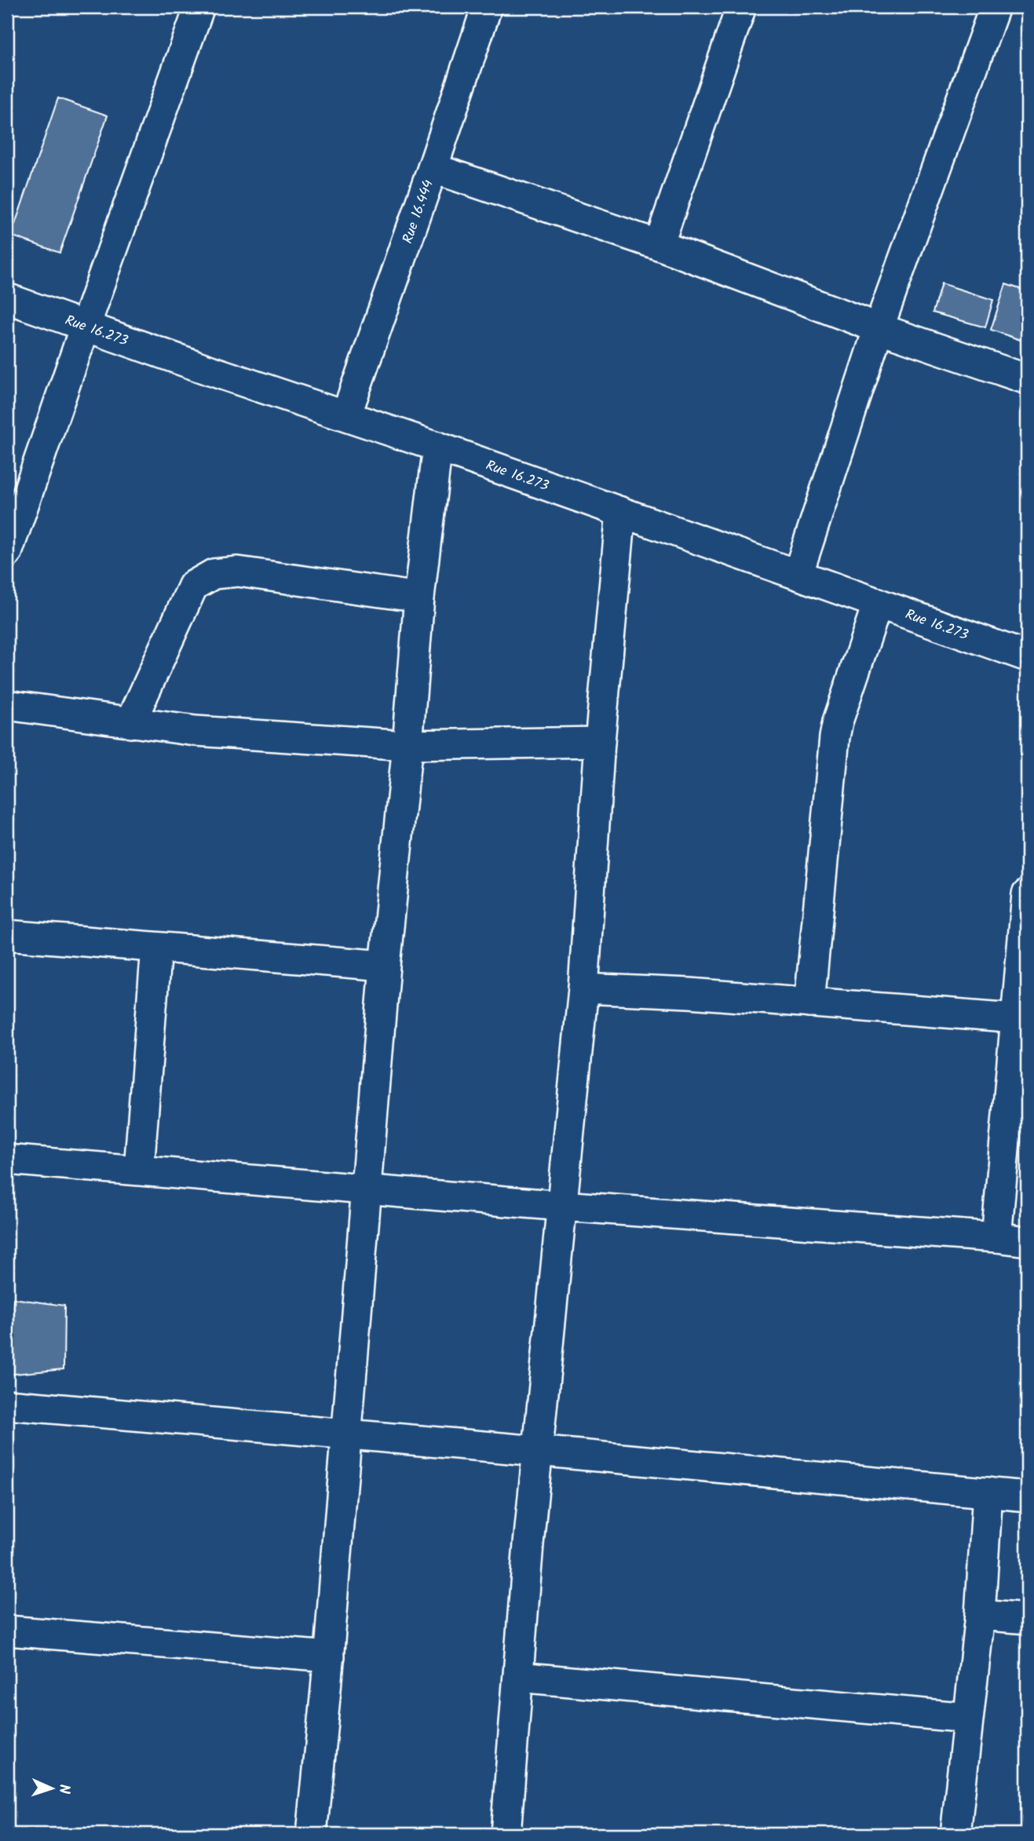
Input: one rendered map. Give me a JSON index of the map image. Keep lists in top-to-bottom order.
{
  "streets": {
    "street": ["Rue 16.444", "Rue 16.273"]
  },
  "crossings": [
    ["Rue 16.444", "Rue 16.273"]
  ],
  "north": "right"
}
